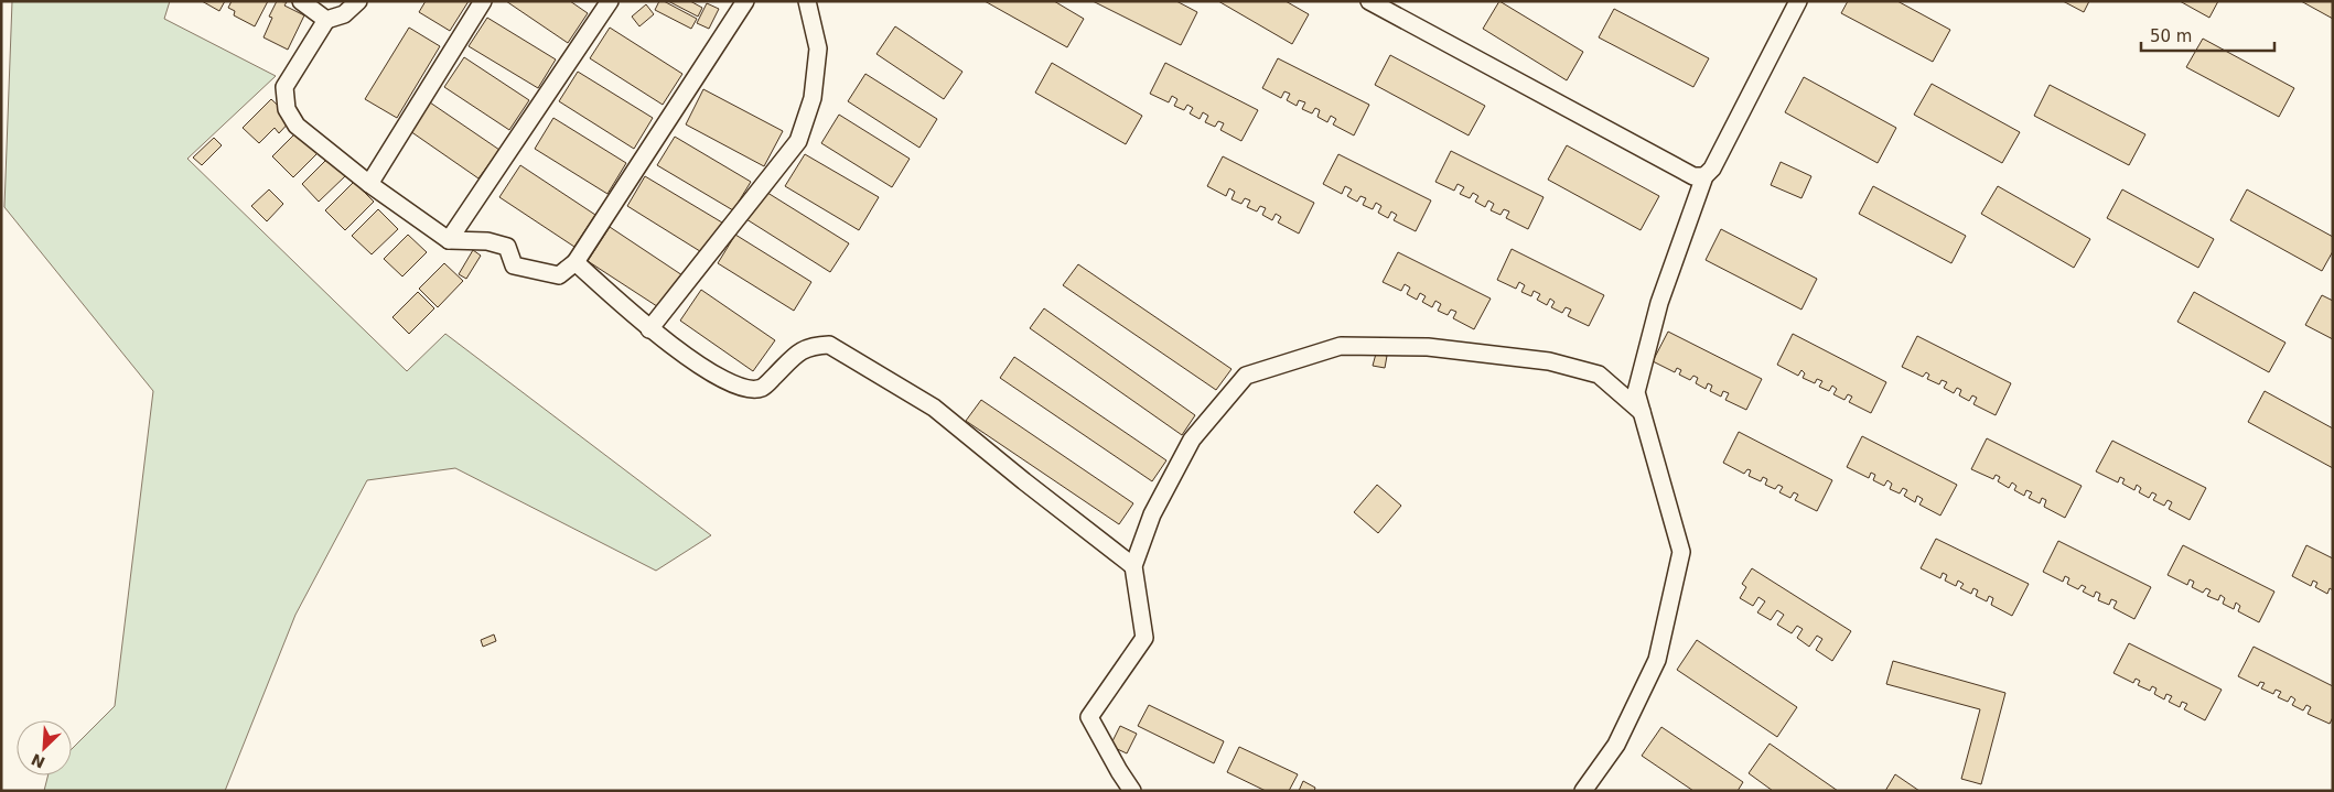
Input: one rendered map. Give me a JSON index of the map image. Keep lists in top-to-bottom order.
{
  "scale_bar": "50 m",
  "north": "bottom left"
}
